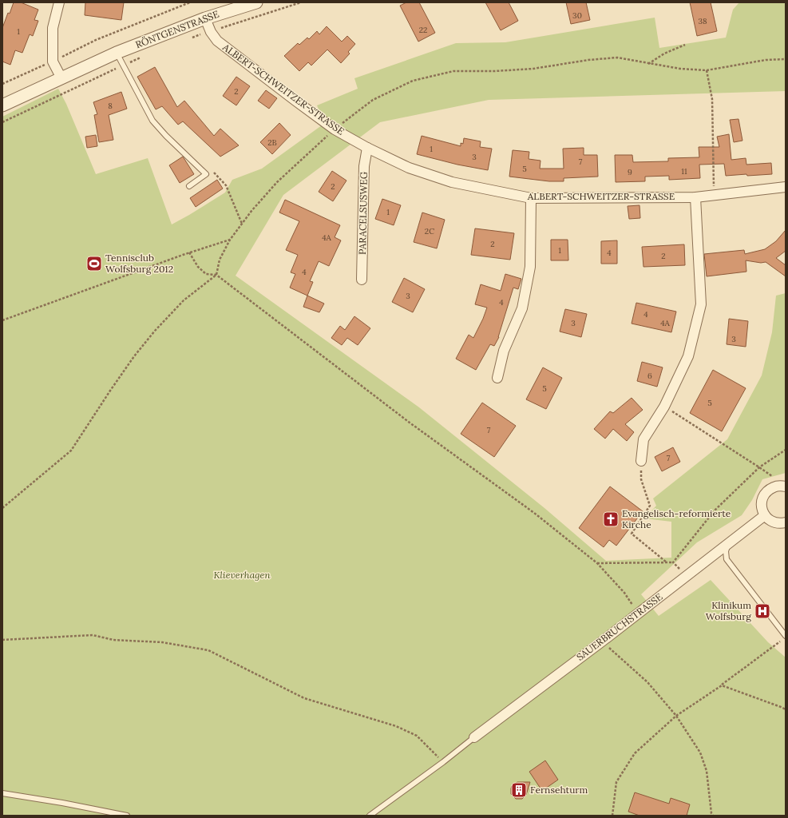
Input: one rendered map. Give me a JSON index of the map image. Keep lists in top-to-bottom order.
{
  "streets": {
    "street": [
      "RÖNTGENSTRASSE",
      "ALBERT-SCHWEITZER-STRASSE",
      "PARACELSUSWEG",
      "SAUERBRUCHSTRASSE"
    ]
  },
  "crossings": [
    ["RÖNTGENSTRASSE", "ALBERT-SCHWEITZER-STRASSE"],
    ["ALBERT-SCHWEITZER-STRASSE", "PARACELSUSWEG"]
  ],
  "parks": ["Klieverhagen"],
  "places": {
    "sports": ["Tennisclub Wolfsburg 2012"],
    "church": ["Evangelisch-reformierte Kirche"],
    "hospital": ["Klinikum Wolfsburg"],
    "building": ["Fernsehturm"]
  },
  "house_numbers": [
    "30",
    "38",
    "22",
    "1",
    "2",
    "8",
    "2B",
    "1",
    "3",
    "7",
    "5",
    "11",
    "9",
    "2",
    "1",
    "2C",
    "4A",
    "2",
    "1",
    "4",
    "2",
    "4",
    "3",
    "4",
    "4",
    "3",
    "4A",
    "3",
    "6",
    "5",
    "5",
    "7",
    "7"
  ]
}
